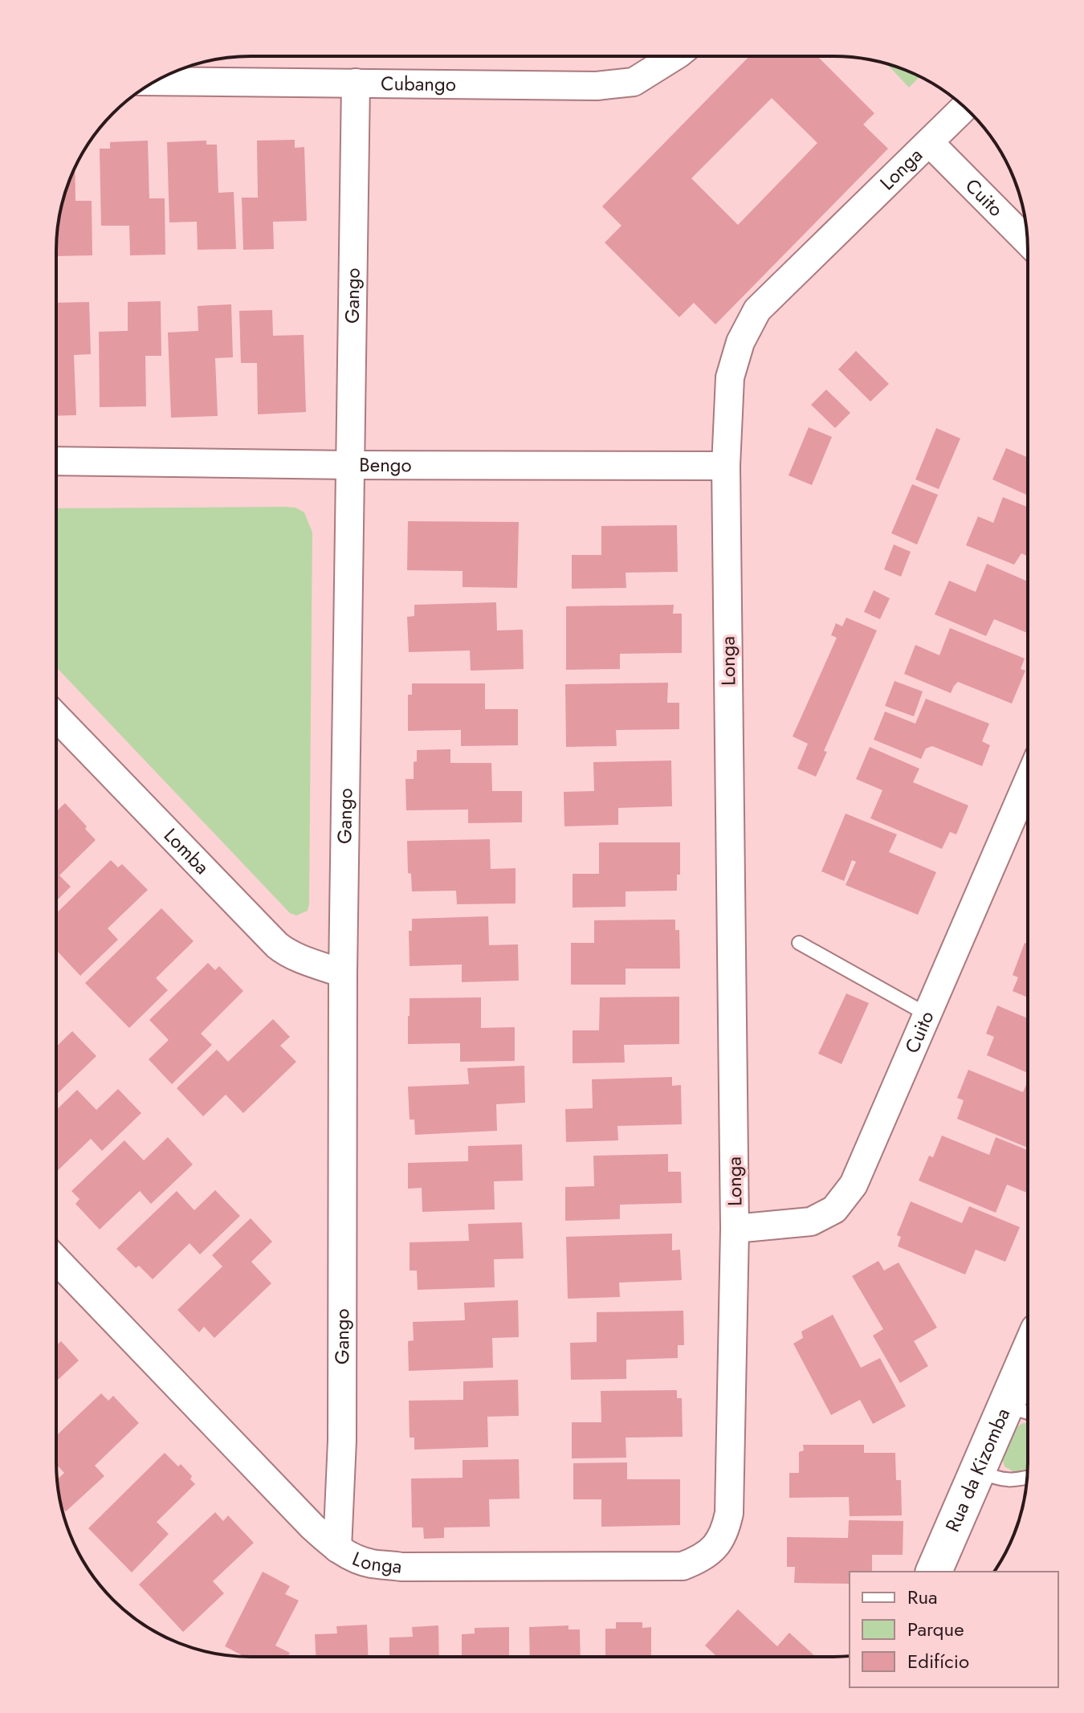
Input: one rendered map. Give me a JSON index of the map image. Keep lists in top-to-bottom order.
{
  "streets": {
    "main road": ["Rua da Kizomba"],
    "street": [
      "Cubango",
      "Longa",
      "Cuito",
      "Gango",
      "Bengo",
      "Lomba"
    ]
  },
  "crossings": [
    ["Cubango", "Gango"],
    ["Longa", "Cuito"],
    ["Longa", "Gango"],
    ["Longa", "Bengo"],
    ["Gango", "Bengo"],
    ["Gango", "Lomba"]
  ],
  "legend": ["Rua", "Parque", "Edifício"]
}
